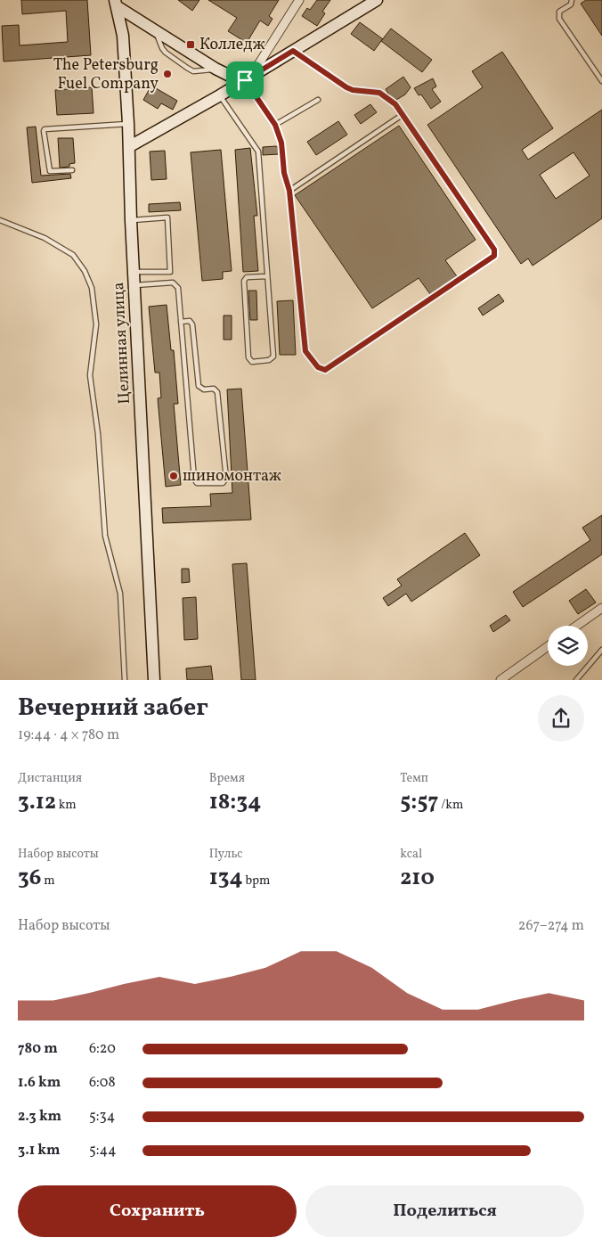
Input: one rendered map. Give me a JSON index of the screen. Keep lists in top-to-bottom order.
{
  "streets": {
    "main road": ["Целинная улица"]
  },
  "places": {
    "transit": ["Колледж"],
    "other": ["The Petersburg Fuel Company", "шиномонтаж"]
  },
  "page": {
    "heading": ["Вечерний забег", "19:44 · 4 × 780 m"],
    "stats": [
      ["Дистанция", "3.12 km"],
      ["Время", "18:34"],
      ["Темп", "5:57 /km"],
      ["Набор высоты", "36 m"],
      ["Пульс", "134 bpm"],
      ["kcal", "210"]
    ],
    "chart": ["Набор высоты", "267–274 m"],
    "list": [
      {
        "name": "780 m",
        "note": "6:20"
      },
      {
        "name": "1.6 km",
        "note": "6:08"
      },
      {
        "name": "2.3 km",
        "note": "5:34"
      },
      {
        "name": "3.1 km",
        "note": "5:44"
      }
    ],
    "buttons": ["Сохранить", "Поделиться"]
  }
}
